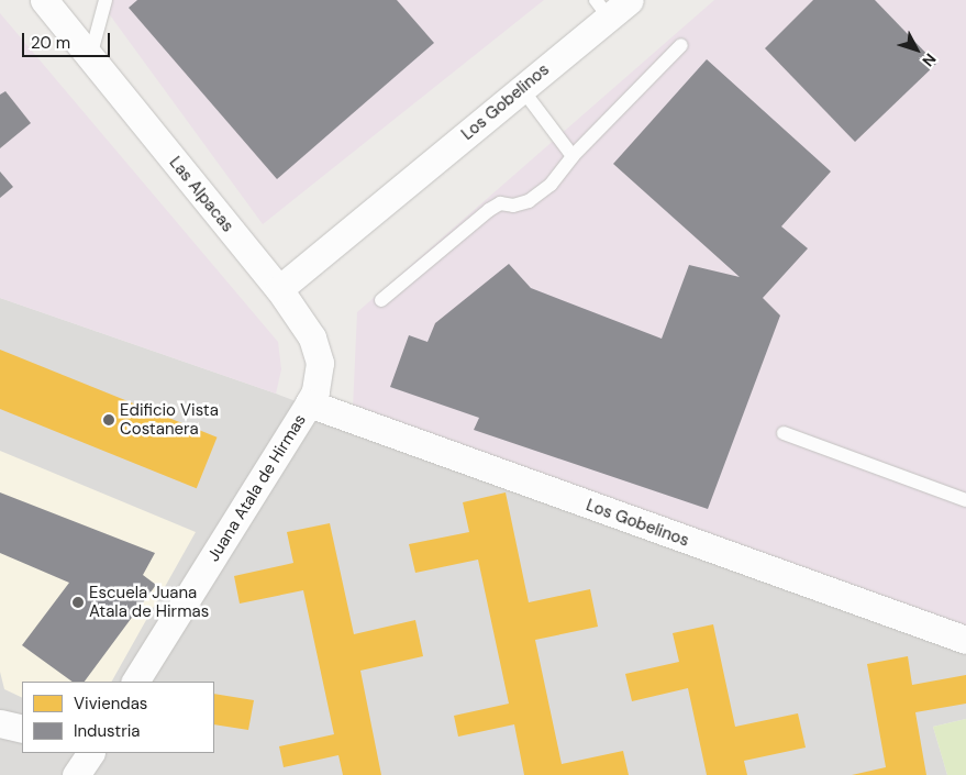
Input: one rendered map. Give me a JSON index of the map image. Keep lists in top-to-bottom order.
{
  "streets": {
    "street": ["Los Gobelinos", "Las Alpacas", "Juana Atala de Hirmas"]
  },
  "crossings": [
    ["Los Gobelinos", "Las Alpacas"],
    ["Los Gobelinos", "Juana Atala de Hirmas"],
    ["Las Alpacas", "Juana Atala de Hirmas"]
  ],
  "places": ["Edificio Vista Costanera", "Escuela Juana Atala de Hirmas"],
  "legend": ["Viviendas", "Industria"],
  "scale_bar": "20 m",
  "north": "bottom right"
}
